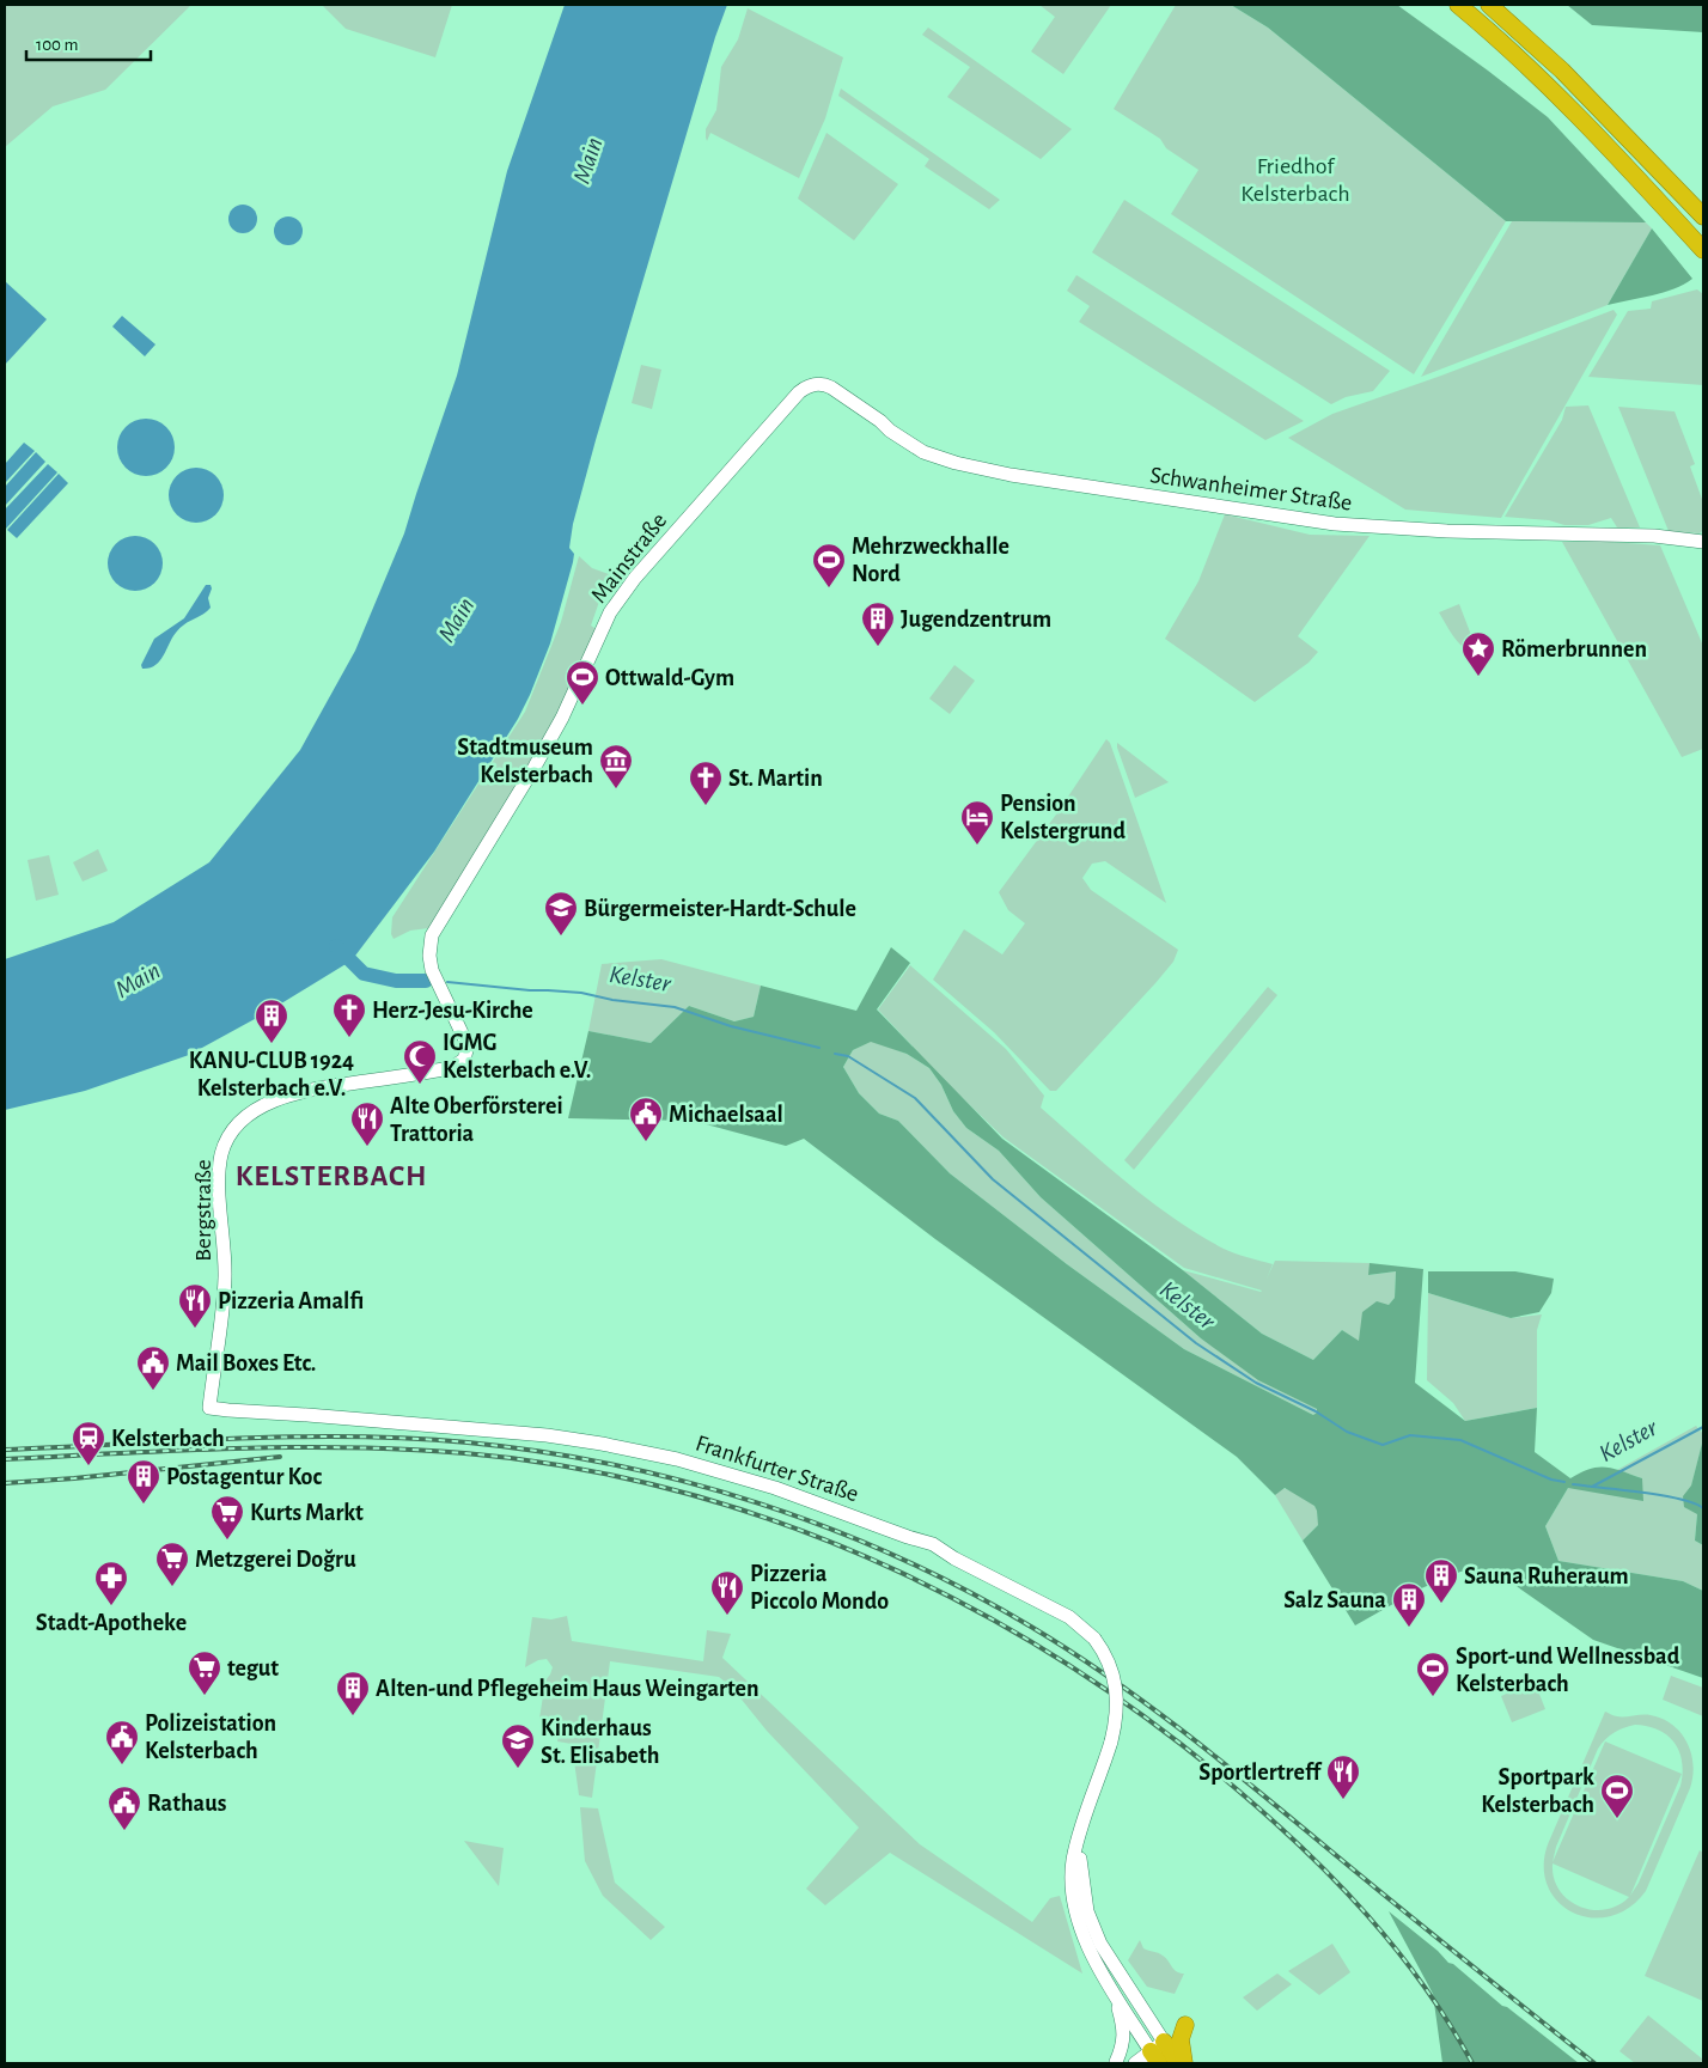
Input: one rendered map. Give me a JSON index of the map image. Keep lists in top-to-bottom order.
{
  "streets": {
    "street": [
      "Schwanheimer Straße",
      "Mainstraße",
      "Bergstraße",
      "Frankfurter Straße"
    ]
  },
  "crossings": [
    ["Schwanheimer Straße", "Mainstraße"],
    ["Mainstraße", "Bergstraße"],
    ["Bergstraße", "Frankfurter Straße"]
  ],
  "districts": ["KELSTERBACH"],
  "water": ["Main", "Kelster"],
  "parks": ["Friedhof Kelsterbach"],
  "places": {
    "sports": [
      "Mehrzweckhalle Nord",
      "Ottwald-Gym",
      "Sport-und Wellnessbad Kelsterbach",
      "Sportpark Kelsterbach"
    ],
    "building": [
      "Jugendzentrum",
      "KANU-CLUB 1924 Kelsterbach e.V.",
      "Postagentur Koc",
      "Sauna Ruheraum",
      "Salz Sauna",
      "Alten-und Pflegeheim Haus Weingarten"
    ],
    "place": ["Römerbrunnen"],
    "museum": ["Stadtmuseum Kelsterbach"],
    "church": ["St. Martin", "Herz-Jesu-Kirche"],
    "hotel": ["Pension Kelstergrund"],
    "school or university": ["Bürgermeister-Hardt-Schule", "Kinderhaus St. Elisabeth"],
    "mosque": ["IGMG Kelsterbach e.V."],
    "public building": [
      "Michaelsaal",
      "Mail Boxes Etc.",
      "Polizeistation Kelsterbach",
      "Rathaus"
    ],
    "restaurant": [
      "Alte Oberförsterei Trattoria",
      "Pizzeria Amalfi",
      "Pizzeria Piccolo Mondo",
      "Sportlertreff"
    ],
    "station": ["Kelsterbach"],
    "supermarket": ["Kurts Markt", "Metzgerei Doğru", "tegut"],
    "pharmacy": ["Stadt-Apotheke"]
  },
  "scale_bar": "100 m"
}
